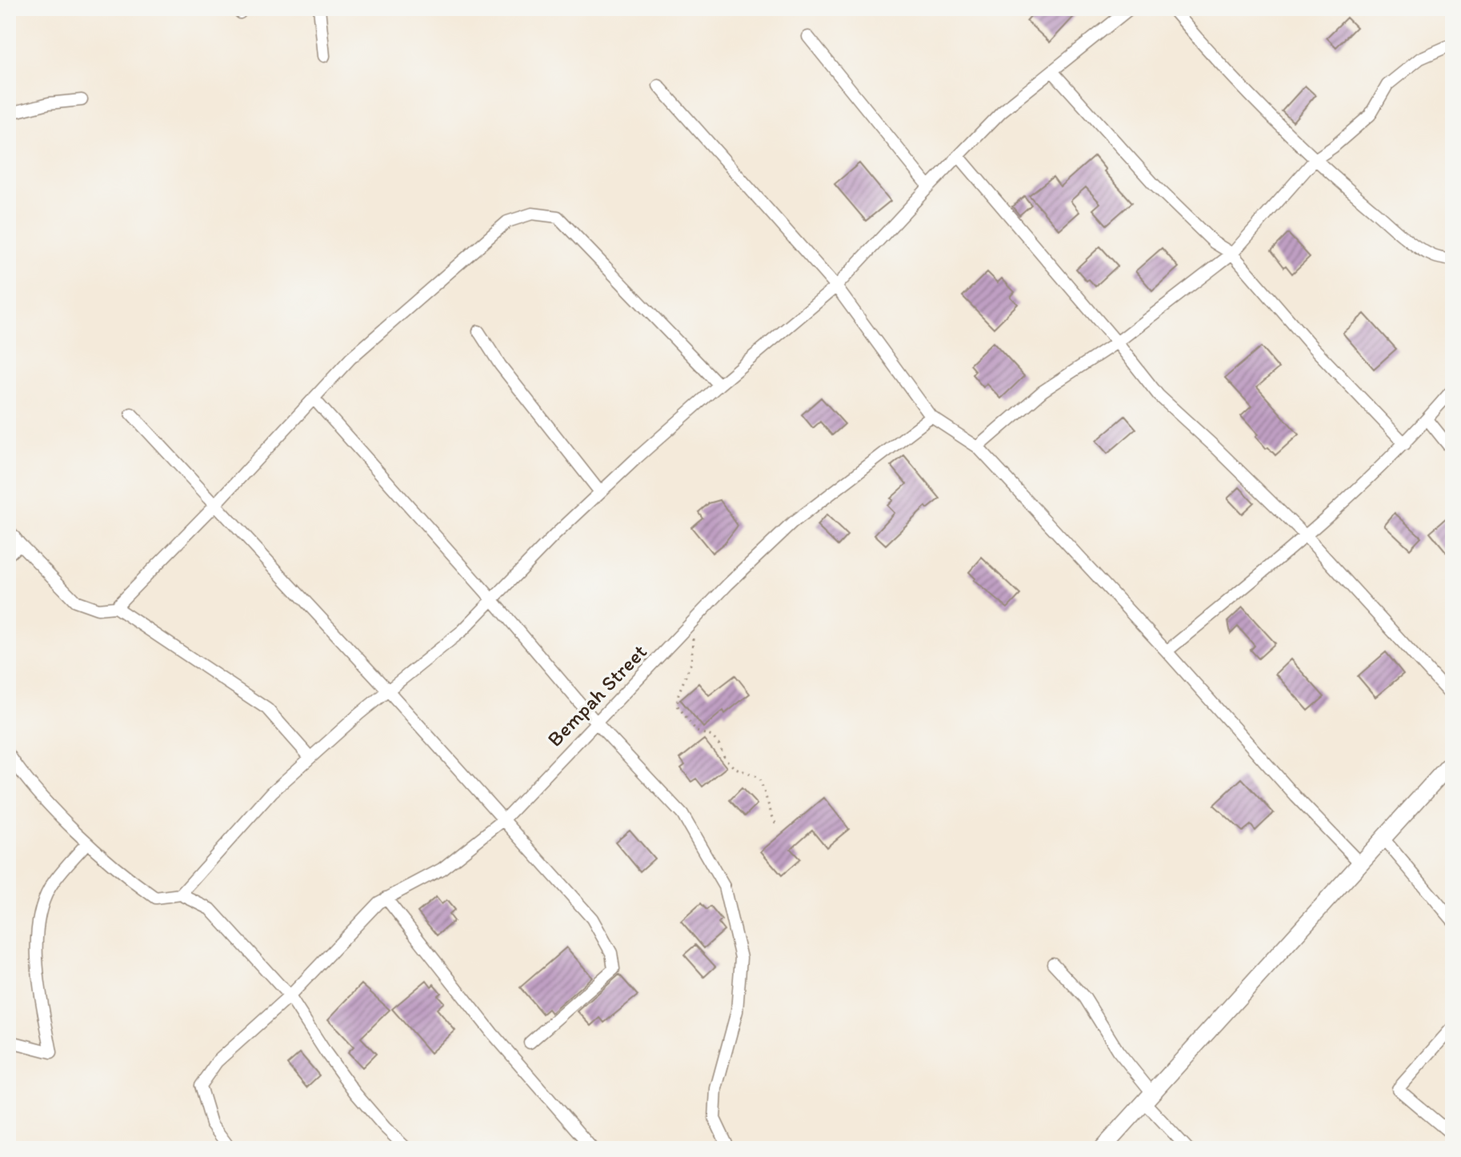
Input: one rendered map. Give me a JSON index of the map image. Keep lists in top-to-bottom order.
{
  "streets": {
    "street": ["Bempah Street"]
  }
}
